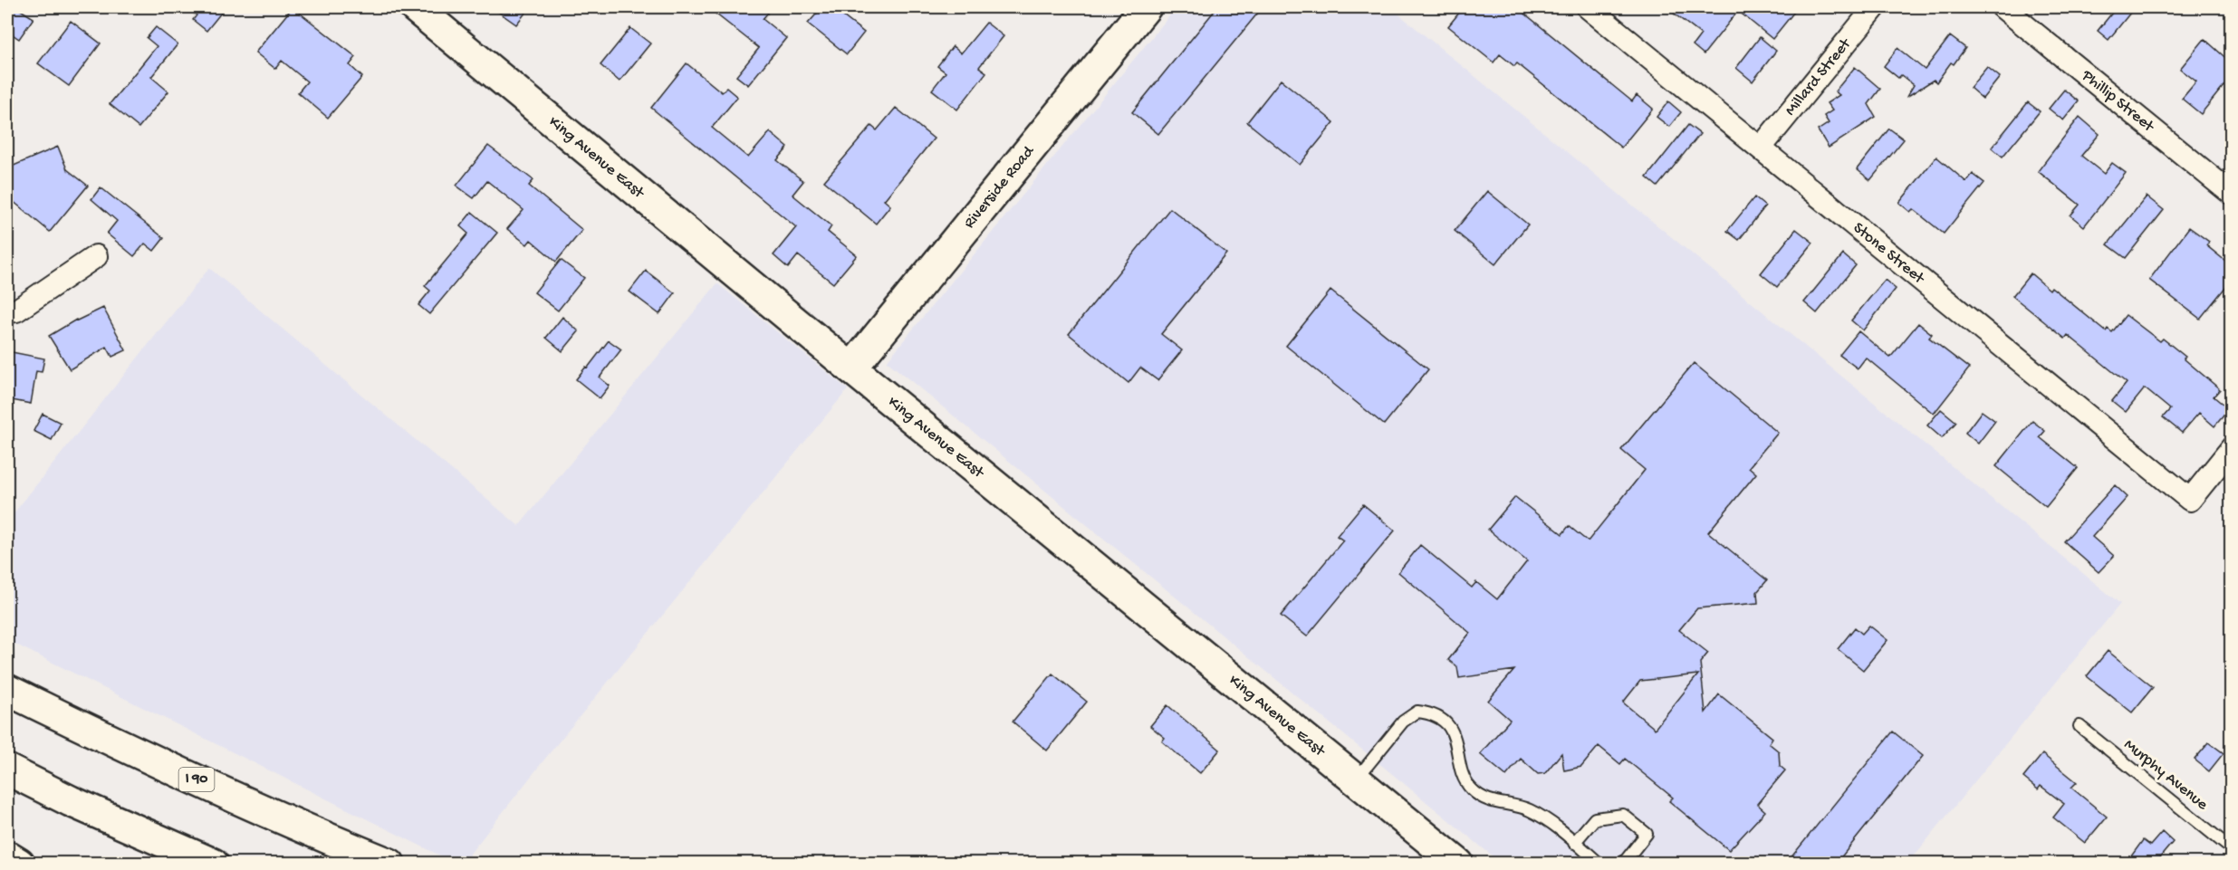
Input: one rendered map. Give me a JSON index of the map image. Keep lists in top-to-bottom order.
{
  "streets": {
    "main road": ["King Avenue East", "Riverside Road", "I 90"],
    "street": ["Millard Street", "Phillip Street", "Stone Street"],
    "lane": ["Murphy Avenue"]
  },
  "crossings": [
    ["Millard Street", "Stone Street"],
    ["King Avenue East", "Riverside Road"]
  ]
}
